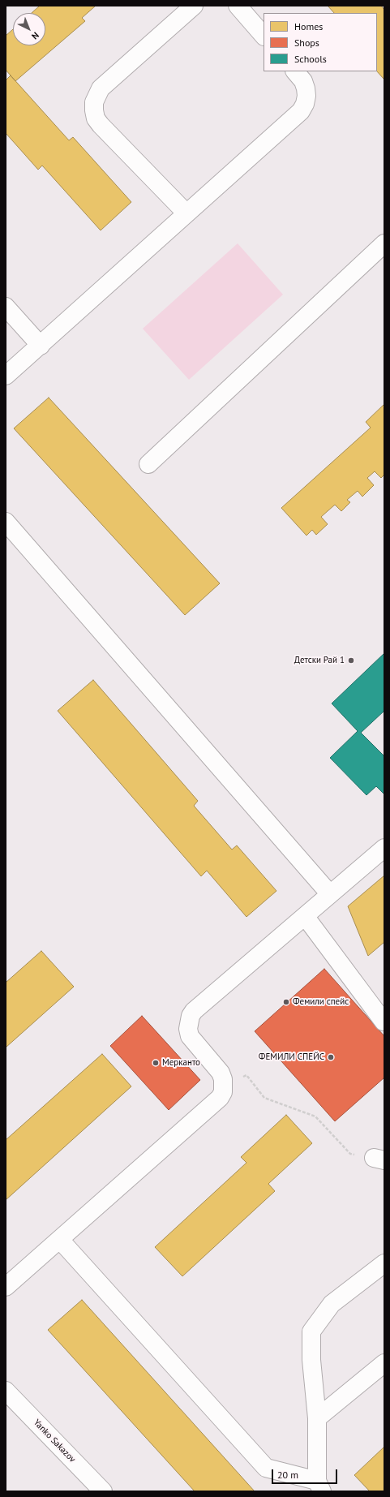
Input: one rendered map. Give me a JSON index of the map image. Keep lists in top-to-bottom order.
{
  "streets": {
    "street": ["Yanko Sakazov"]
  },
  "places": [
    "Детски Рай 1",
    "Фемили спейс",
    "ФЕМИЛИ СПЕЙС",
    "Мерканто"
  ],
  "legend": ["Homes", "Shops", "Schools"],
  "scale_bar": "20 m",
  "north": "bottom right"
}
